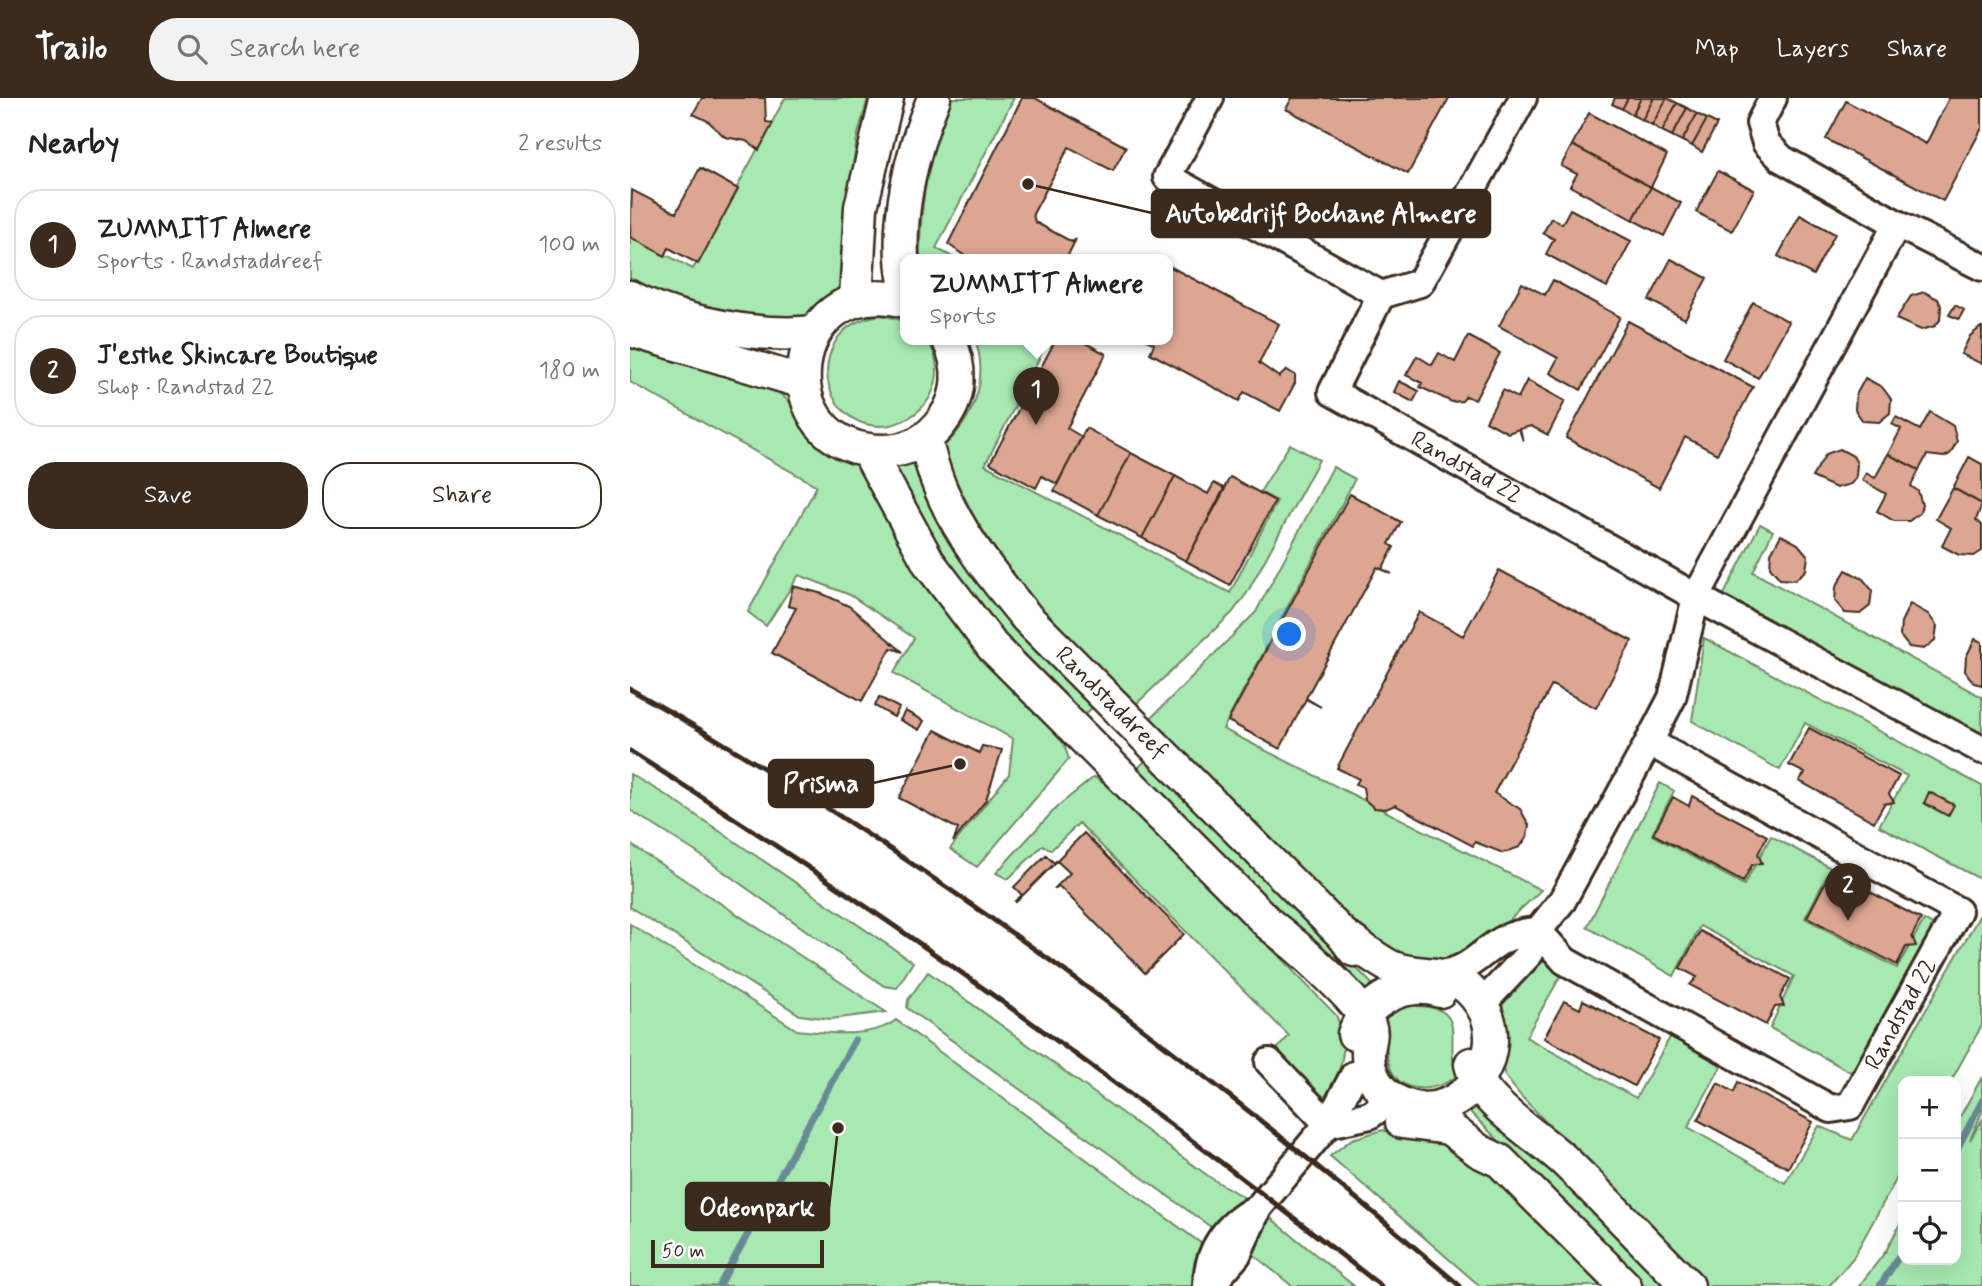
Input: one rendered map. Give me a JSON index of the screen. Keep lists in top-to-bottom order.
{
  "streets": {
    "main road": ["Randstaddreef"],
    "street": ["Randstad 22"]
  },
  "places": ["Autobedrijf Bochane Almere", "Prisma", "Odeonpark"],
  "scale_bar": "50 m",
  "page": {
    "header": "Trailo",
    "search": "Search here",
    "nav": ["Map", "Layers", "Share"],
    "heading": ["Nearby", "2 results"],
    "list": [
      {
        "mark": "1",
        "name": "ZUMMITT Almere",
        "note": "Sports · Randstaddreef",
        "value": "100 m"
      },
      {
        "mark": "2",
        "name": "J'esthe Skincare Boutique",
        "note": "Shop · Randstad 22",
        "value": "180 m"
      }
    ],
    "popup": ["ZUMMITT Almere", "Sports"],
    "pins": ["1", "2"],
    "buttons": ["Save", "Share"],
    "map_buttons": ["+", "−"],
    "scale": "50 m"
  }
}
